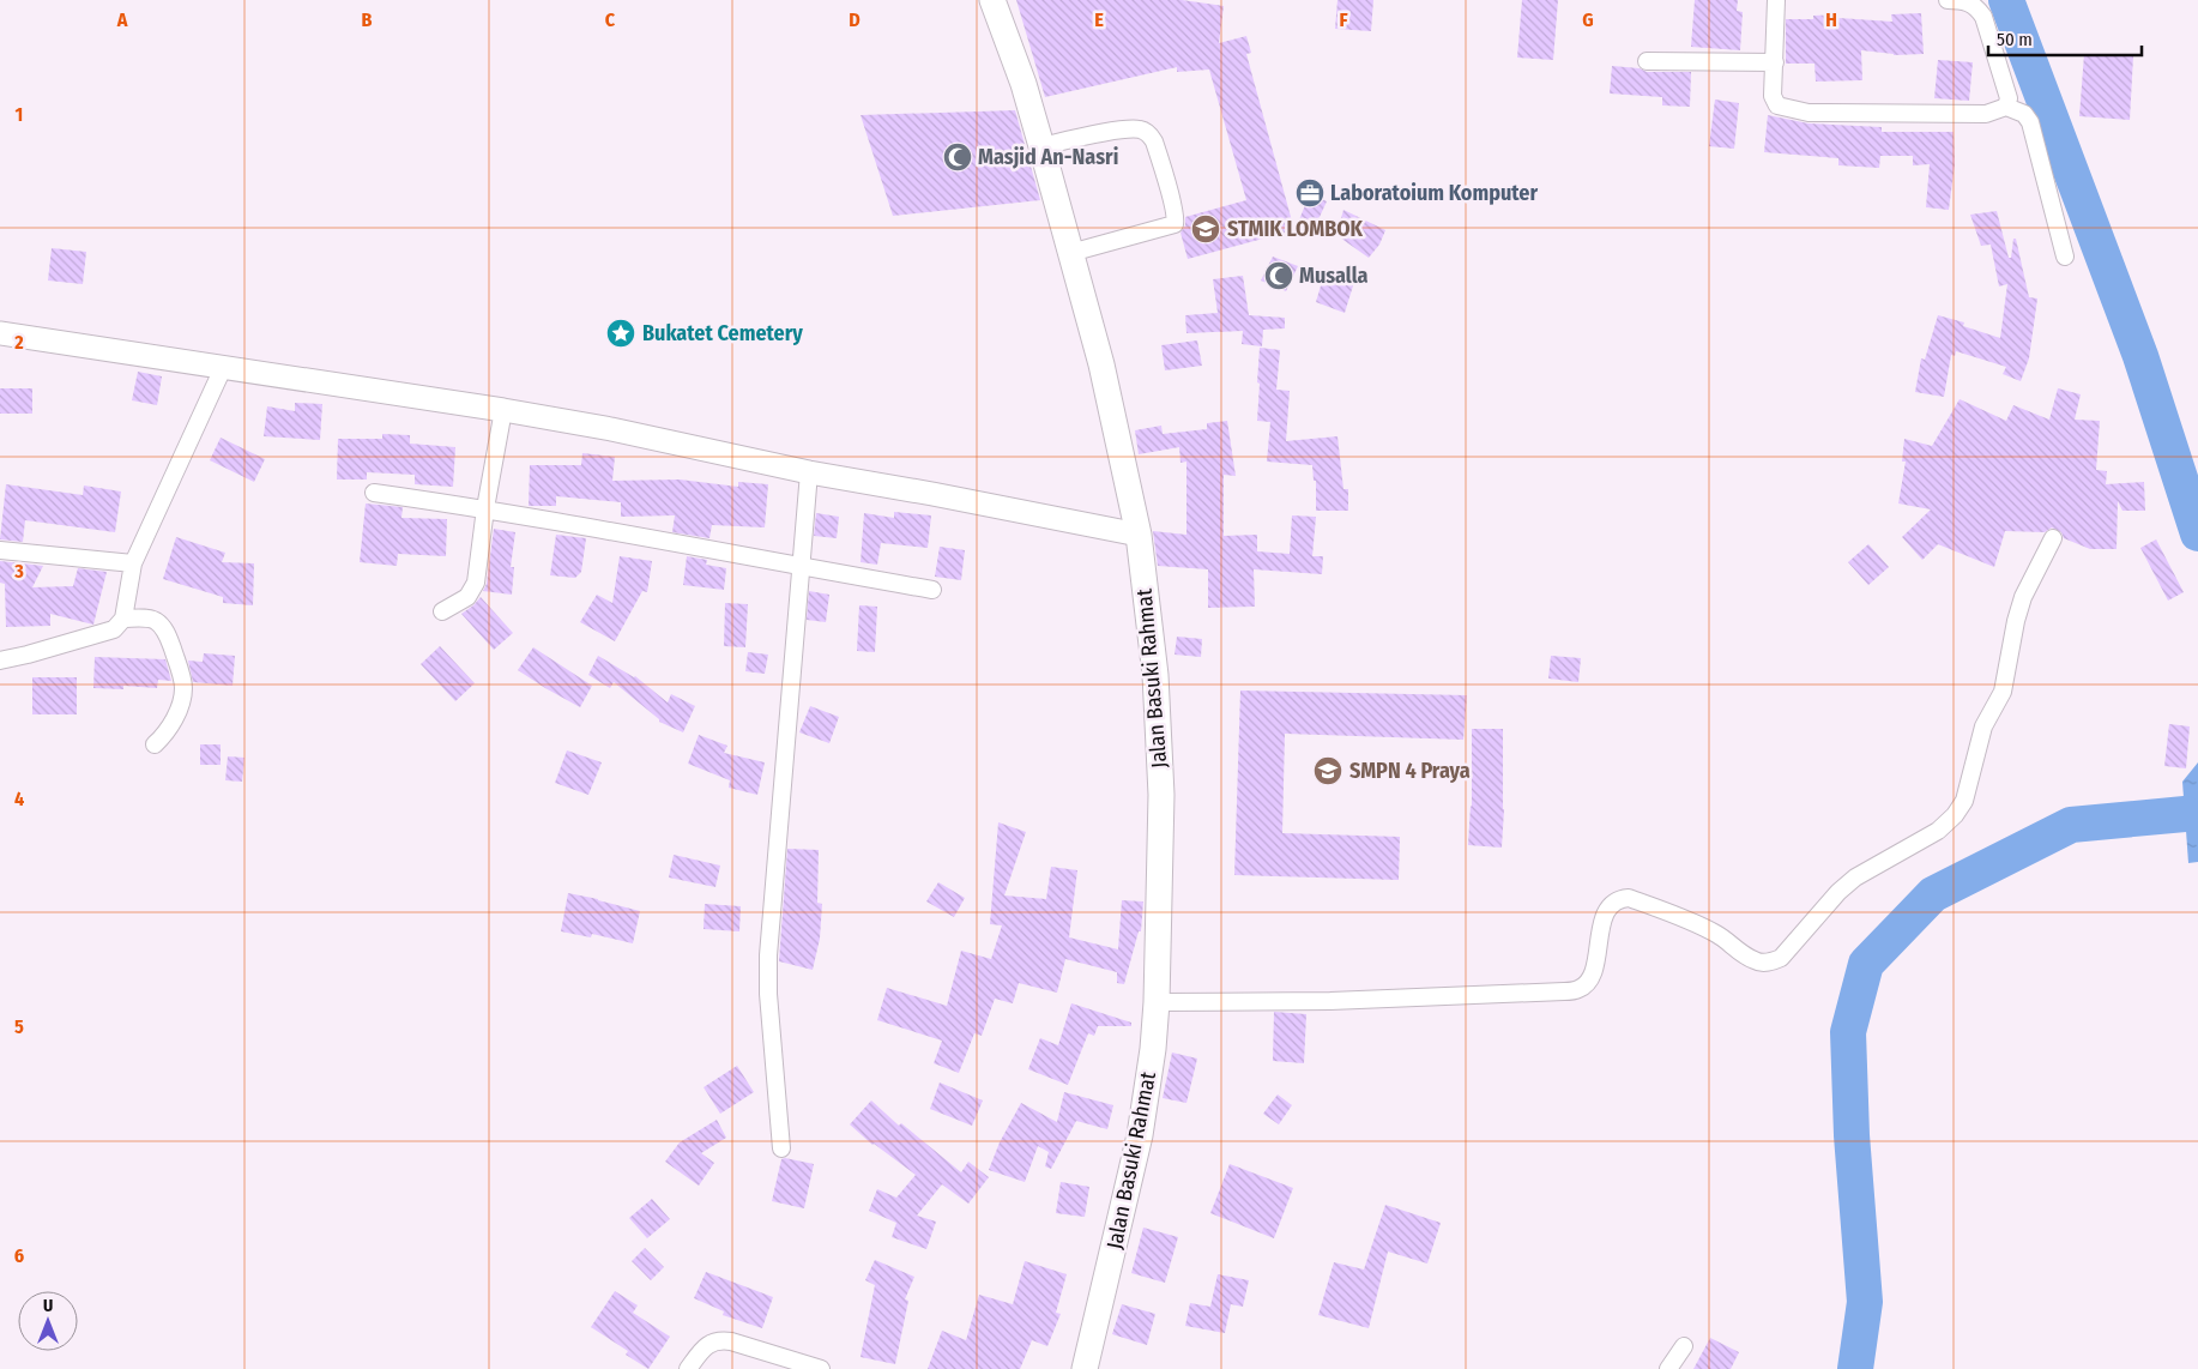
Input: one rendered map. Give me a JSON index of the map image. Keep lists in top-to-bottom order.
{
  "streets": {
    "main road": ["Jalan Basuki Rahmat"]
  },
  "places": {
    "mosque": ["Masjid An-Nasri", "Musalla"],
    "office": ["Laboratoium Komputer"],
    "school or university": ["STMIK LOMBOK", "SMPN 4 Praya"],
    "place": ["Bukatet Cemetery"]
  },
  "scale_bar": "50 m",
  "north": "top",
  "grid": {
    "columns": [
      "A",
      "B",
      "C",
      "D",
      "E",
      "F",
      "G",
      "H"
    ],
    "rows": [
      "1",
      "2",
      "3",
      "4",
      "5",
      "6"
    ]
  }
}
